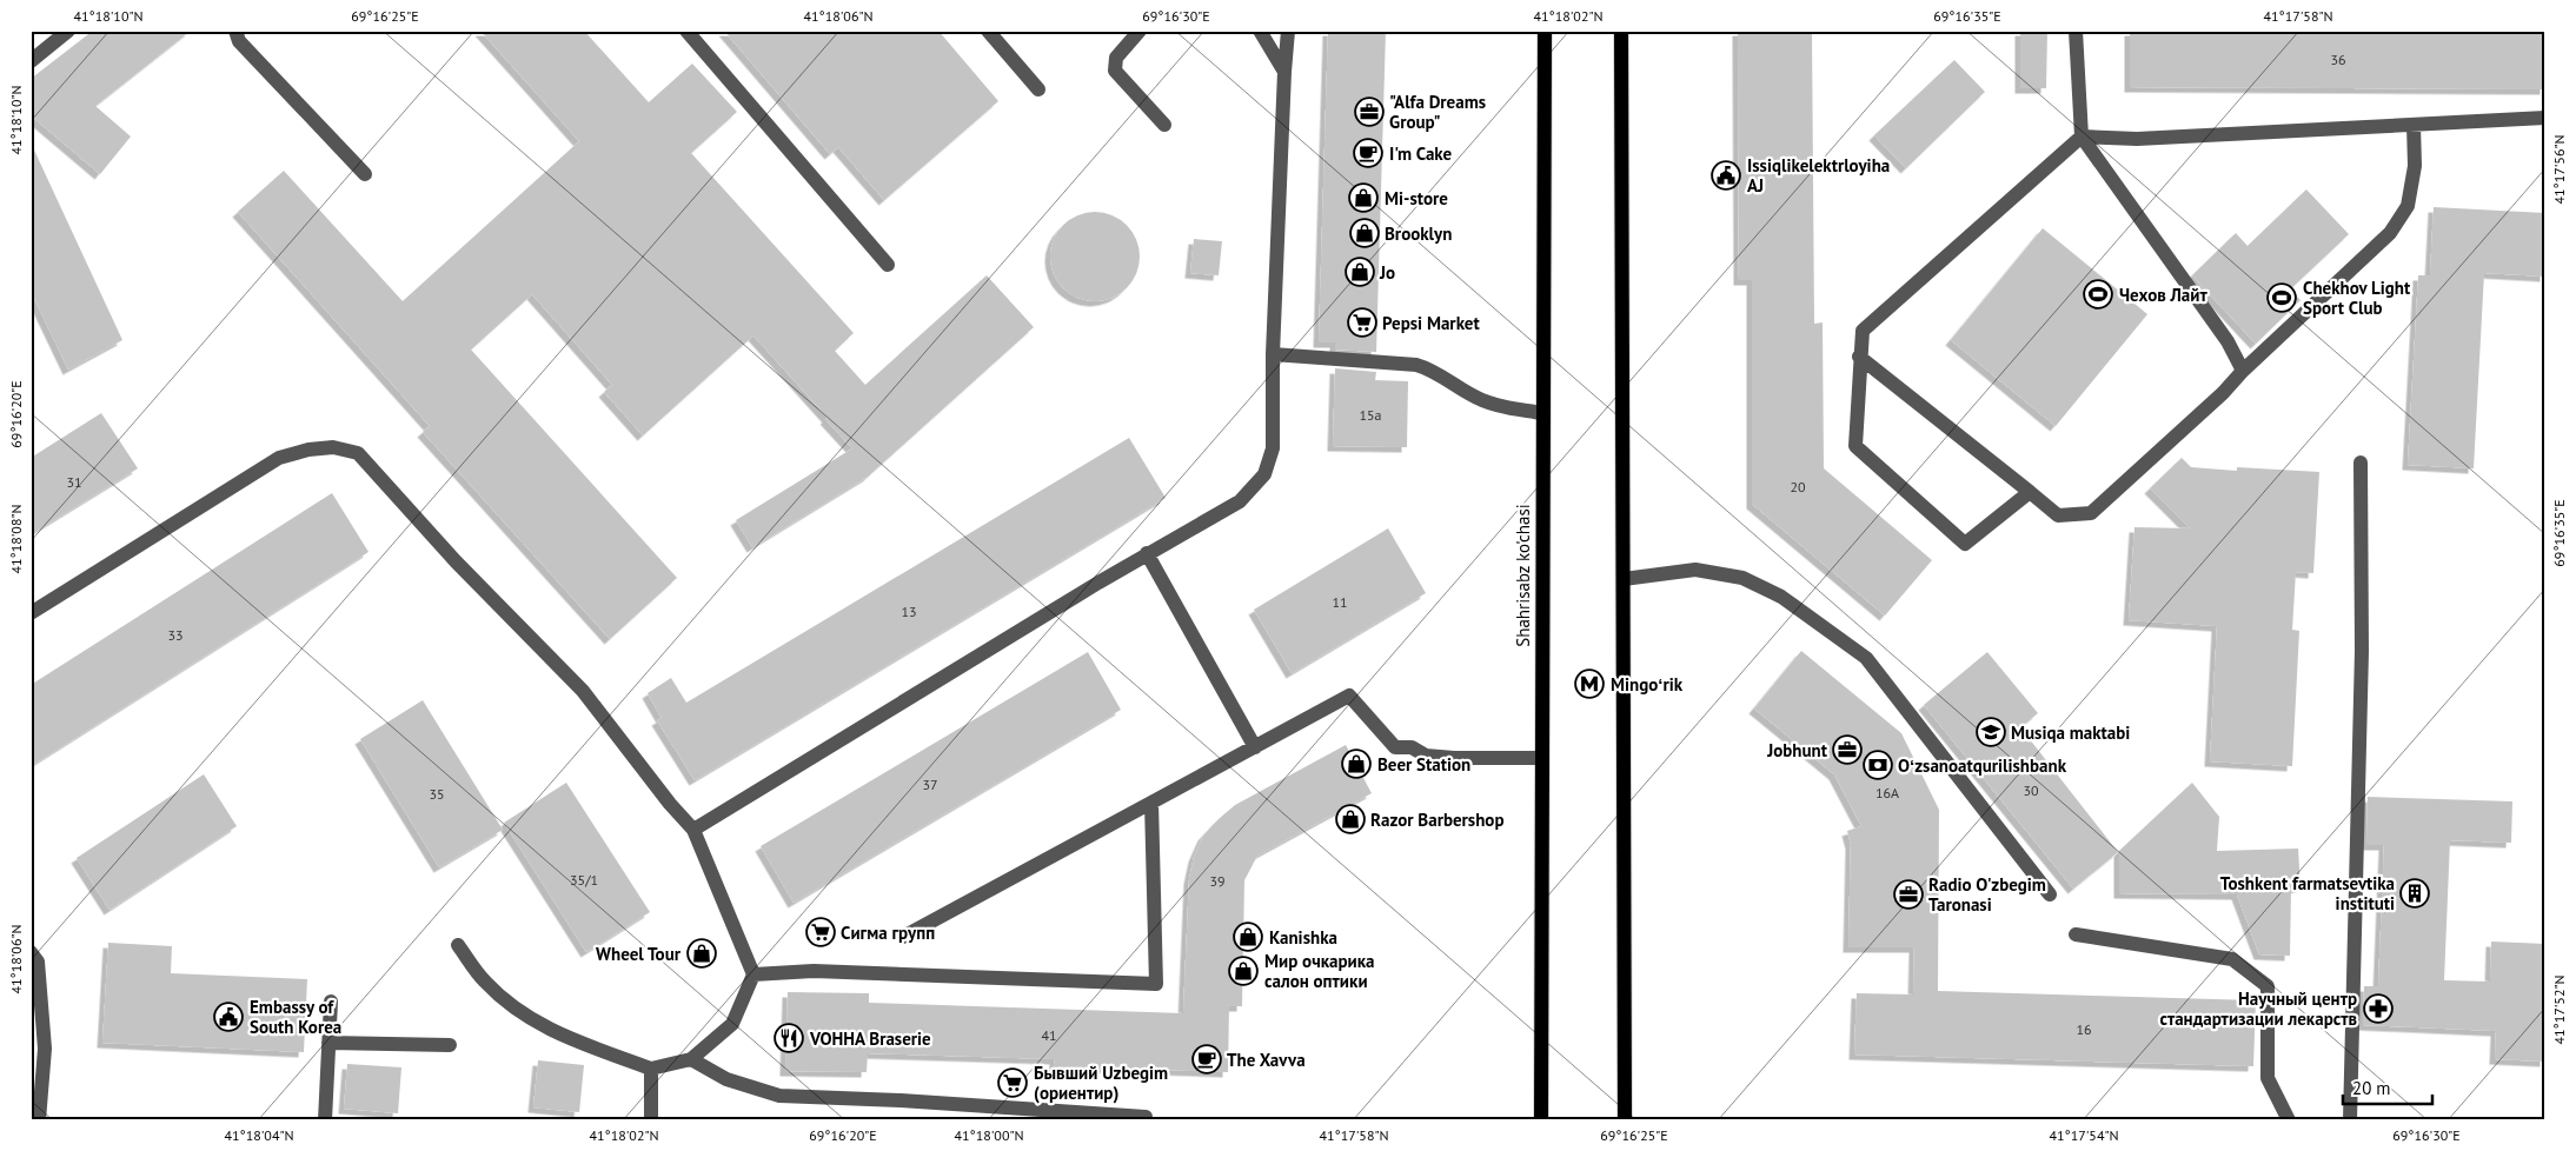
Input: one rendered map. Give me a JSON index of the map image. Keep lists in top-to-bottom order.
{
  "streets": {
    "main road": ["Shahrisabz ko'chasi"]
  },
  "places": {
    "office": ["\"Alfa Dreams Group\"", "Jobhunt", "Radio O'zbegim Taronasi"],
    "cafe": ["I'm Cake", "The Xavva"],
    "public building": ["Issiqlikelektrloyiha AJ", "Embassy of South Korea"],
    "shop": [
      "Mi-store",
      "Brooklyn",
      "Jo",
      "Beer Station",
      "Razor Barbershop",
      "Kanishka",
      "Wheel Tour",
      "Мир очкарика салон оптики"
    ],
    "sports": ["Чехов Лайт", "Chekhov Light Sport Club"],
    "supermarket": ["Pepsi Market", "Сигма групп", "Бывший Uzbegim (ориентир)"],
    "metro station": ["Mingoʻrik"],
    "school or university": ["Musiqa maktabi"],
    "bank": ["Oʻzsanoatqurilishbank"],
    "building": ["Toshkent farmatsevtika instituti"],
    "pharmacy": ["Научный центр стандартизации лекарств"],
    "restaurant": ["VOHHA Braserie"]
  },
  "house_numbers": [
    "36",
    "15a",
    "31",
    "20",
    "11",
    "13",
    "33",
    "37",
    "30",
    "16A",
    "35",
    "35/1",
    "39",
    "16",
    "41"
  ],
  "scale_bar": "20 m",
  "coordinates": [
    "41°18'10\"N",
    "69°16'25\"E",
    "41°18'06\"N",
    "69°16'30\"E",
    "41°18'02\"N",
    "69°16'35\"E",
    "41°17'58\"N",
    "41°17'56\"N",
    "69°16'20\"E",
    "41°18'08\"N",
    "41°17'52\"N",
    "41°18'04\"N",
    "41°18'00\"N",
    "41°17'54\"N"
  ]
}
